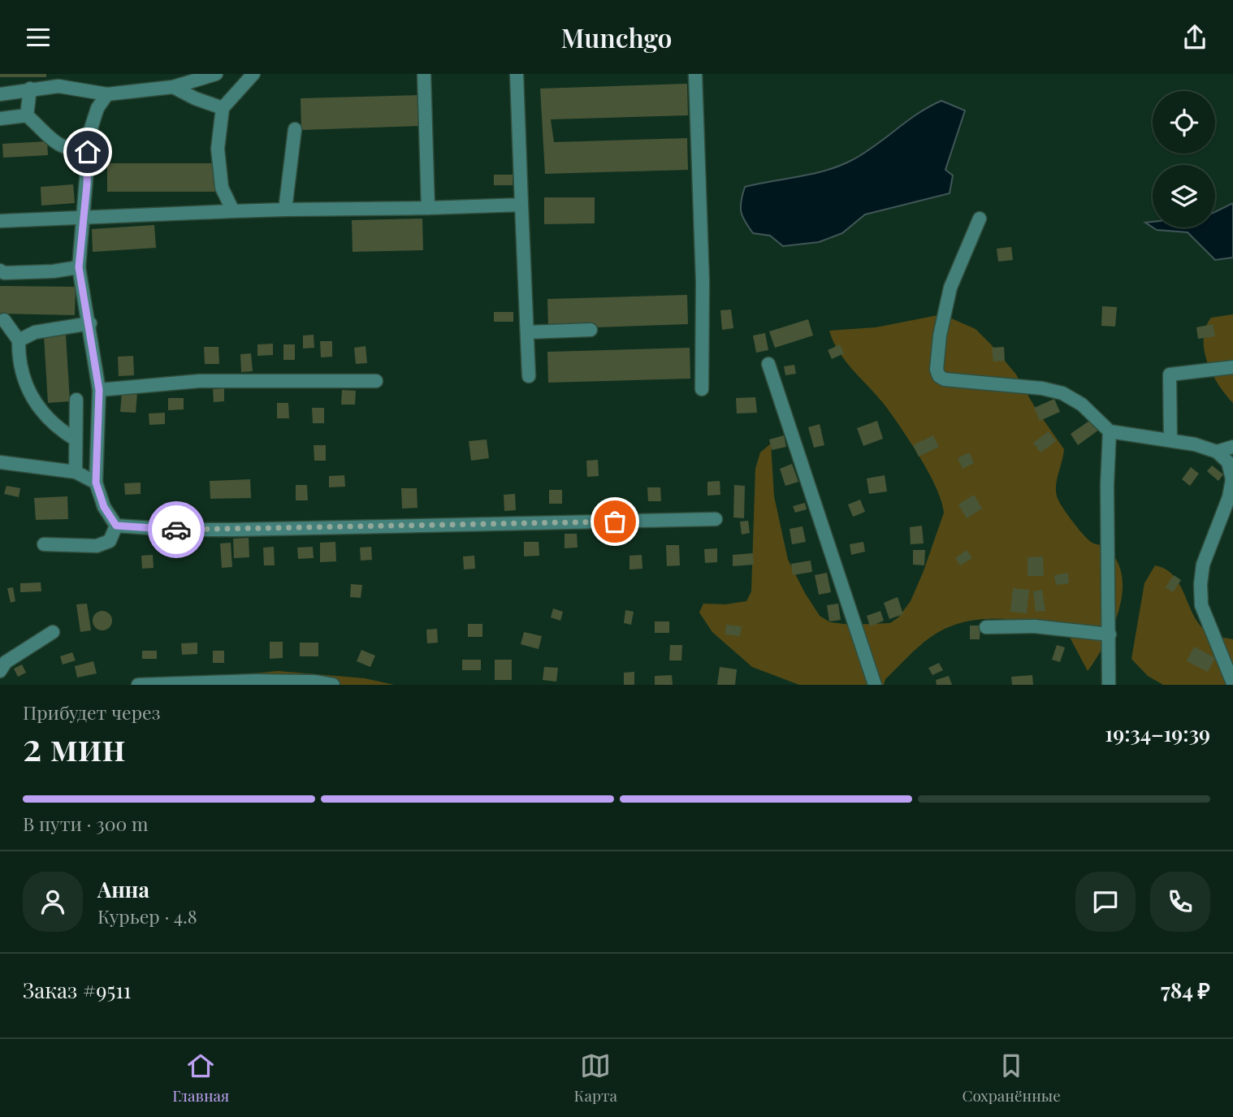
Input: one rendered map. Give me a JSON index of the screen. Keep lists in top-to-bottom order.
{
  "page": {
    "header": "Munchgo",
    "heading": ["2 мин", "Прибудет через", "19:34–19:39"],
    "panel": [
      "Анна",
      "Курьер · 4.8",
      "Заказ #9511",
      "784 ₽"
    ],
    "bar": "В пути · 300 m",
    "tabs": ["Главная", "Карта", "Сохранённые"]
  }
}
